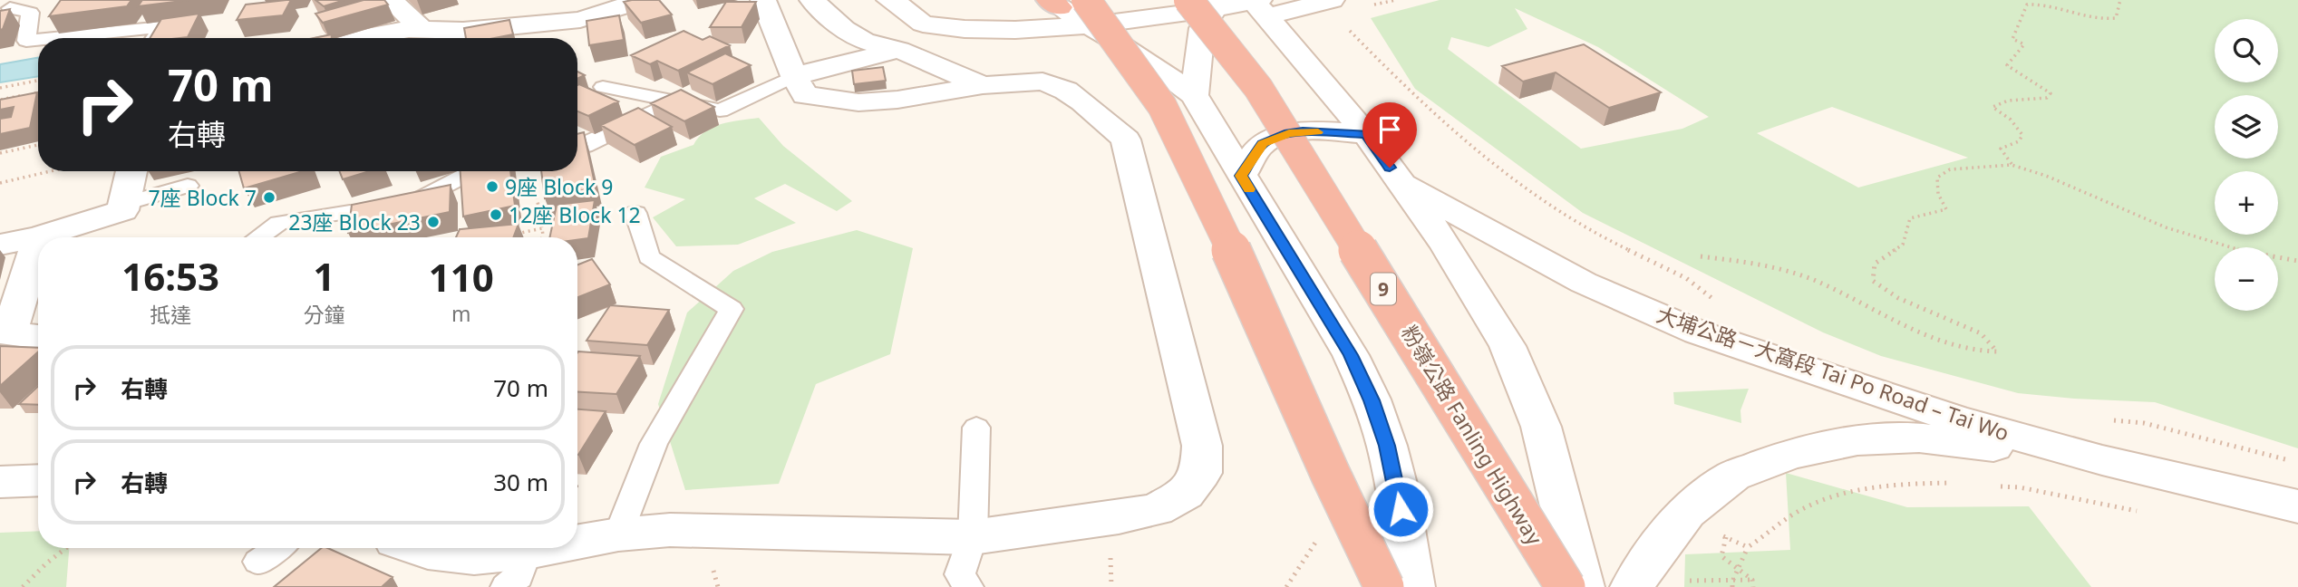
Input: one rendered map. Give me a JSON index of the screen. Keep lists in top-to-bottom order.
{
  "streets": {
    "highway": ["9", "粉嶺公路 Fanling Highway"],
    "main road": ["大埔公路－大窩段 Tai Po Road – Tai Wo"]
  },
  "places": [
    "9座 Block 9",
    "7座 Block 7",
    "12座 Block 12",
    "23座 Block 23"
  ],
  "page": {
    "map_buttons": ["+", "−"],
    "turn": ["70 m", "右轉"],
    "eta": [
      "16:53",
      "抵達",
      "1",
      "分鐘",
      "110",
      "m"
    ],
    "list": [
      {
        "name": "右轉",
        "value": "70 m"
      },
      {
        "name": "右轉",
        "value": "30 m"
      }
    ]
  }
}
